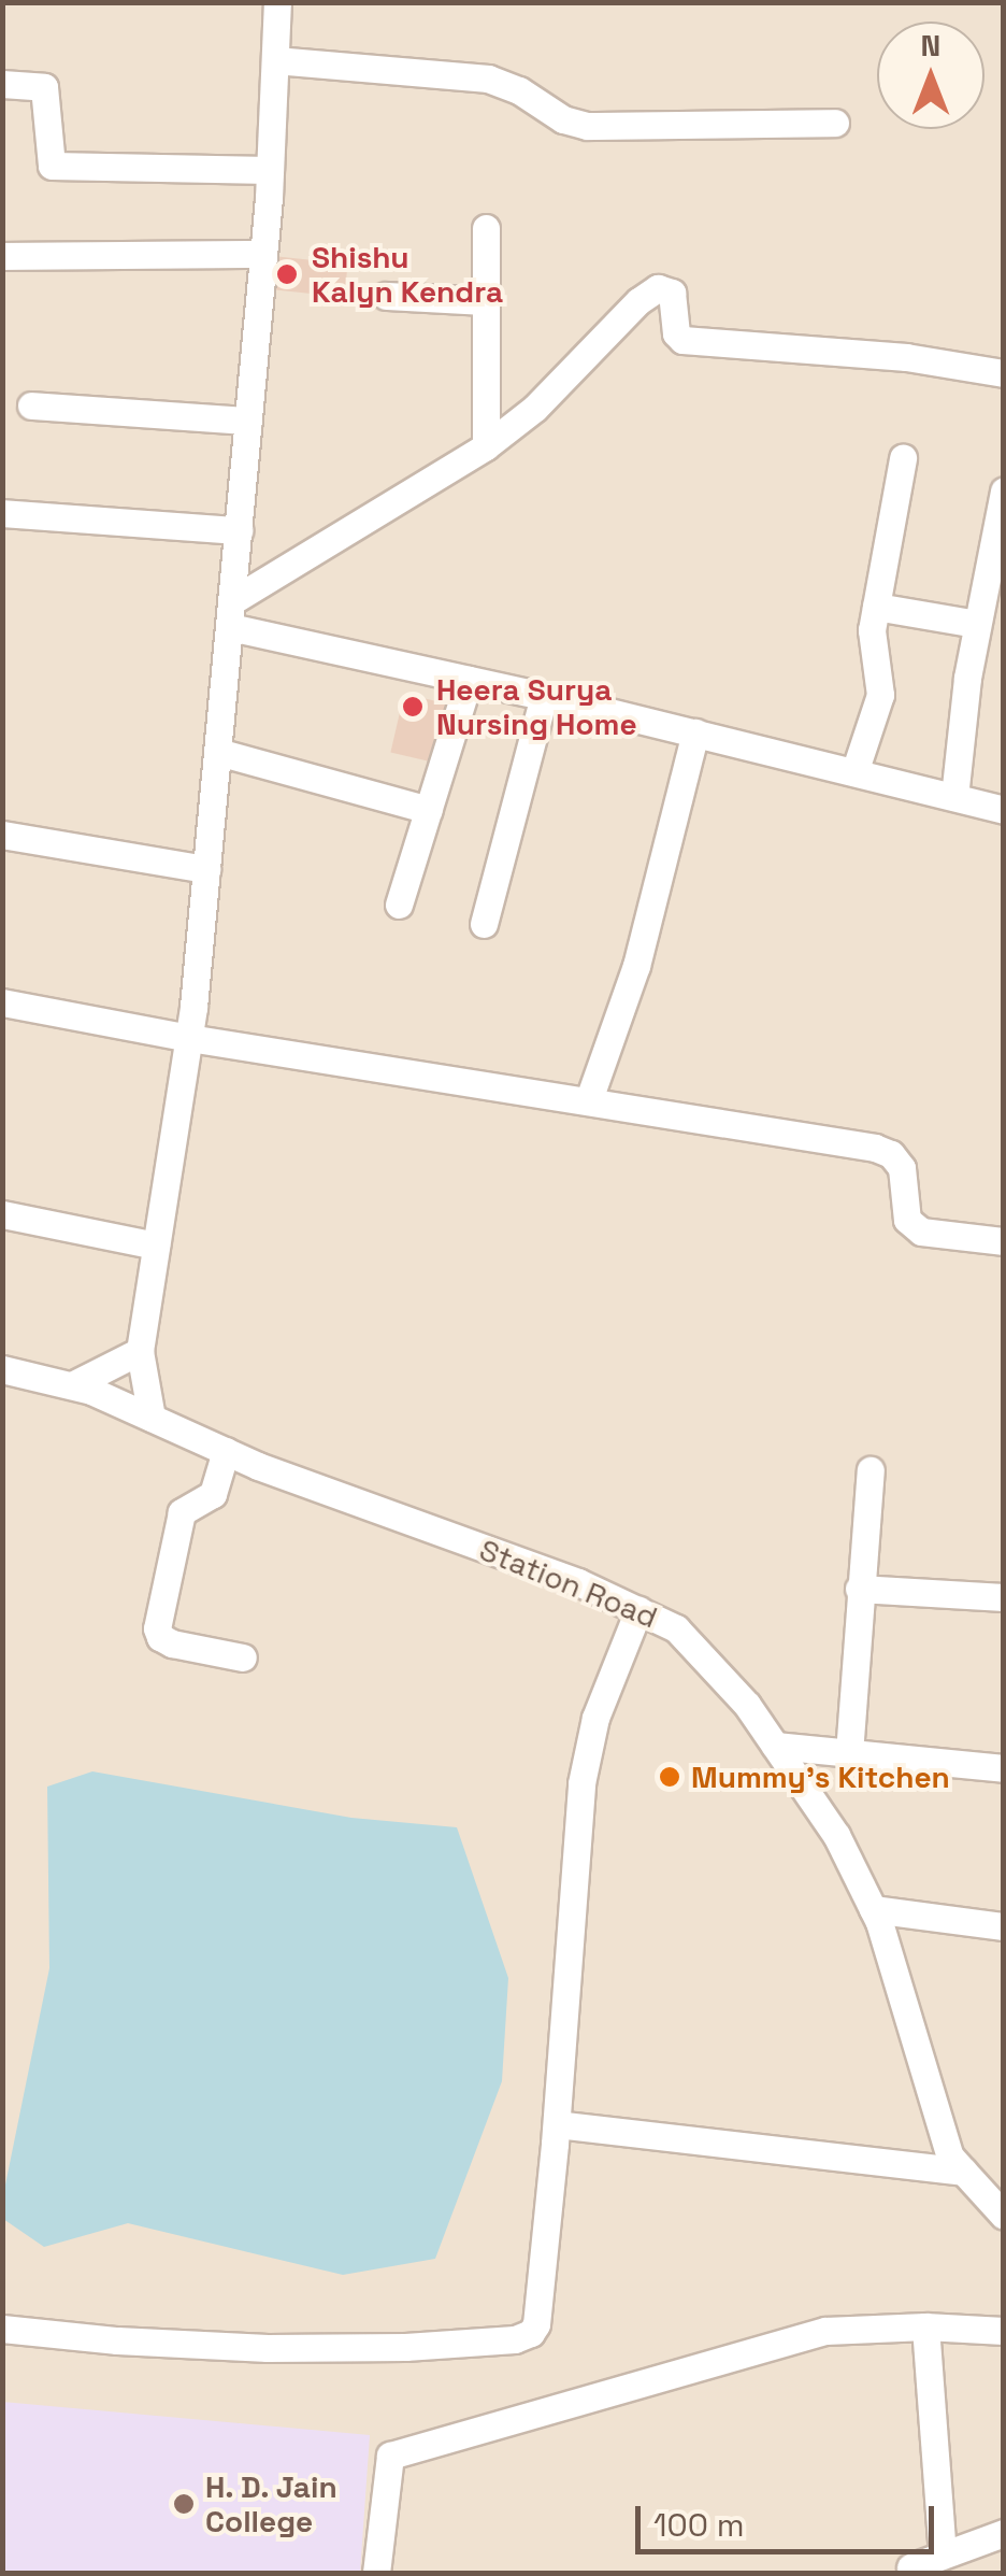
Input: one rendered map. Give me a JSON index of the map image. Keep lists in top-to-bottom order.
{
  "streets": {
    "street": ["Station Road"]
  },
  "places": [
    "Shishu Kalyn Kendra",
    "Heera Surya Nursing Home",
    "Mummy's Kitchen",
    "H. D. Jain College"
  ],
  "scale_bar": "100 m",
  "north": "top"
}
